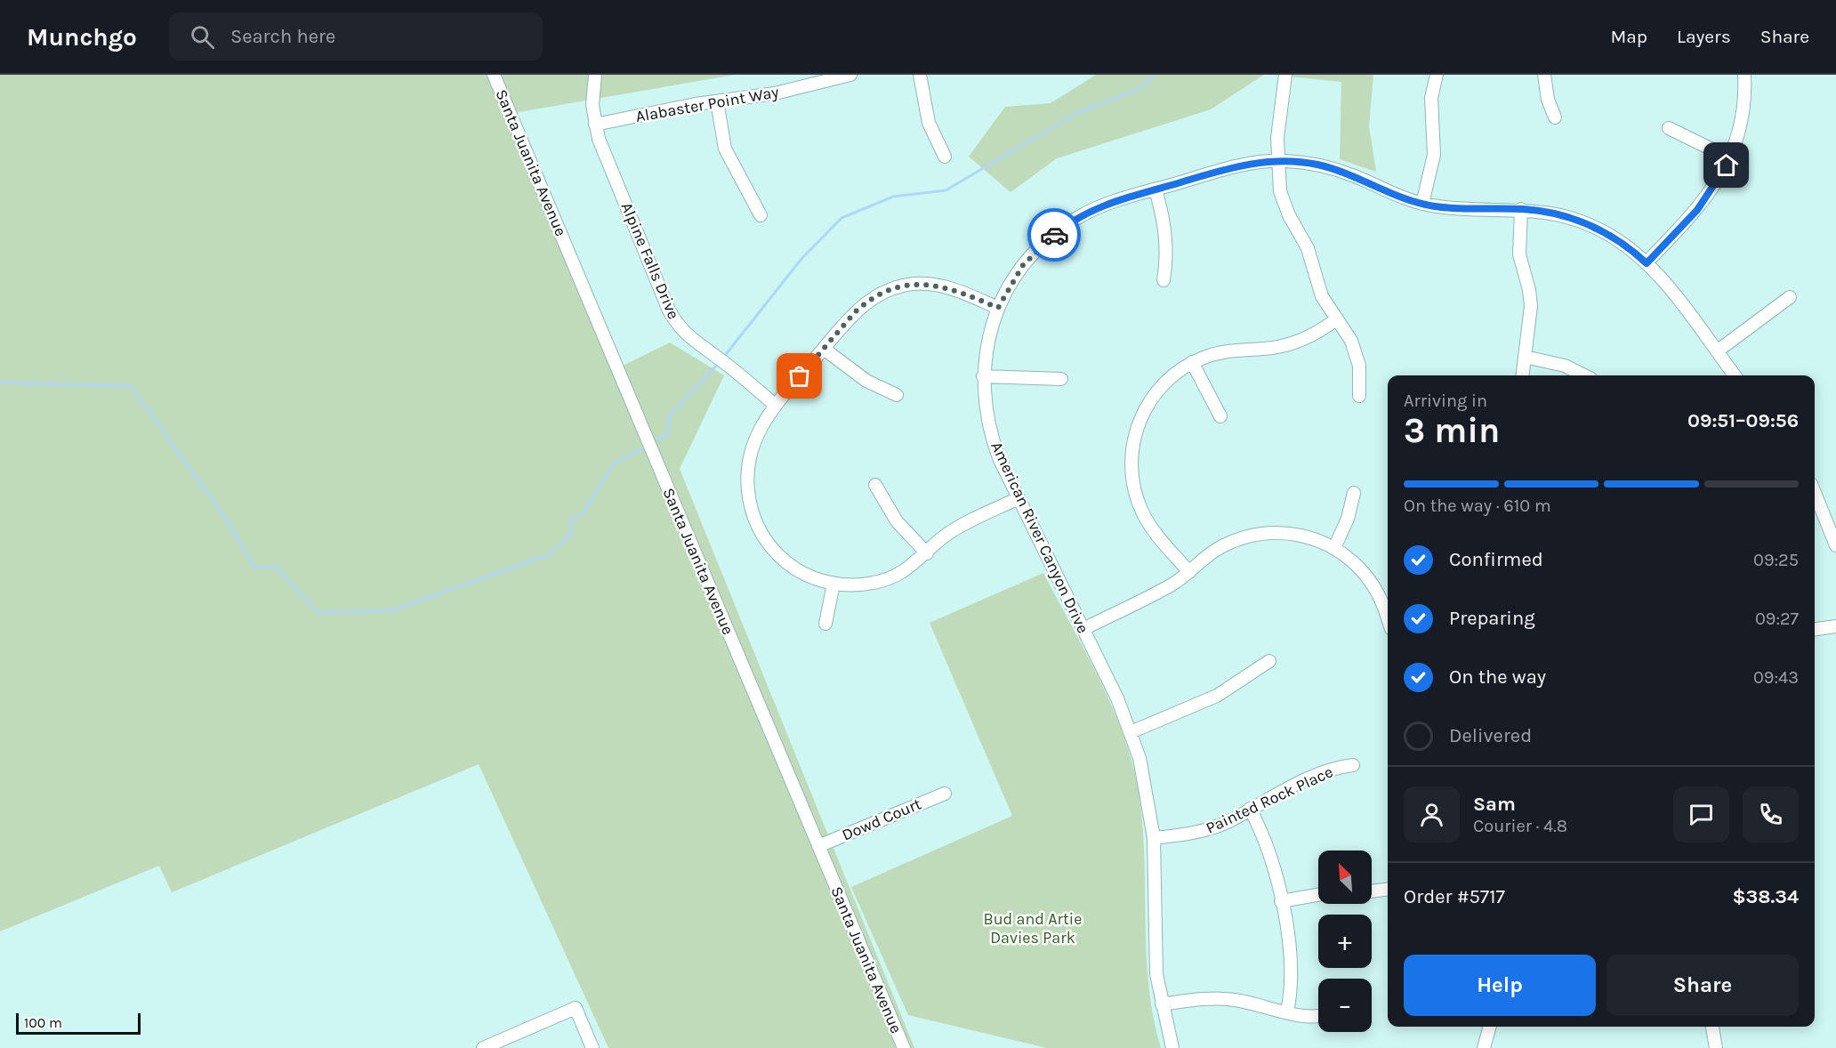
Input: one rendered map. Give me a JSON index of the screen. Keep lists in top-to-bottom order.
{
  "streets": {
    "street": [
      "Alabaster Point Way",
      "Santa Juanita Avenue",
      "Alpine Falls Drive",
      "American River Canyon Drive",
      "Painted Rock Place",
      "Dowd Court"
    ]
  },
  "crossings": [
    ["Alabaster Point Way", "Alpine Falls Drive"],
    ["Santa Juanita Avenue", "Dowd Court"],
    ["American River Canyon Drive", "Painted Rock Place"]
  ],
  "parks": ["Bud and Artie Davies Park"],
  "scale_bar": "100 m",
  "north": "top left",
  "page": {
    "header": "Munchgo",
    "search": "Search here",
    "nav": ["Map", "Layers", "Share"],
    "heading": ["3 min", "Arriving in", "09:51–09:56"],
    "panel": [
      "Sam",
      "Courier · 4.8",
      "Order #5717",
      "$38.34"
    ],
    "bar": "On the way · 610 m",
    "list": [
      ["Confirmed", "09:25"],
      ["Preparing", "09:27"],
      ["On the way", "09:43"],
      "Delivered"
    ],
    "map_buttons": ["+", "−"],
    "buttons": ["Help", "Share"],
    "scale": "100 m"
  }
}
